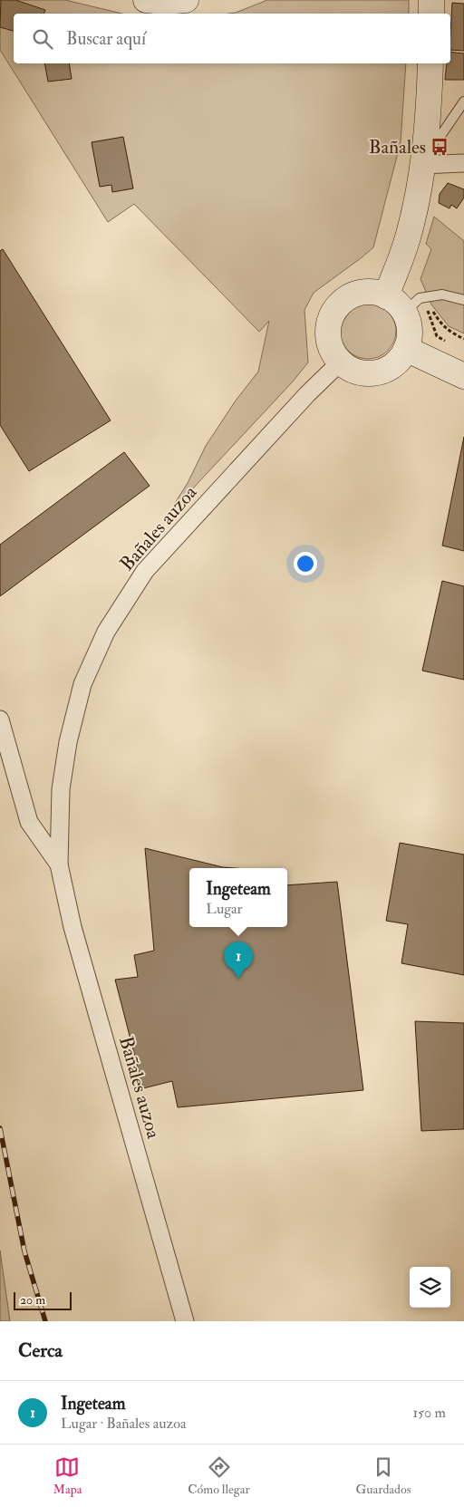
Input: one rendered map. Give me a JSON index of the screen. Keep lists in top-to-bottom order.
{
  "streets": {
    "street": ["Bañales auzoa"]
  },
  "places": {
    "bus stop": ["Bañales"]
  },
  "scale_bar": "20 m",
  "page": {
    "search": "Buscar aquí",
    "popup": ["Ingeteam", "Lugar"],
    "pins": "1",
    "scale": "20 m",
    "heading": "Cerca",
    "list": [
      {
        "mark": "1",
        "name": "Ingeteam",
        "note": "Lugar · Bañales auzoa",
        "value": "150 m"
      }
    ],
    "nav": ["Mapa", "Cómo llegar", "Guardados"]
  }
}
